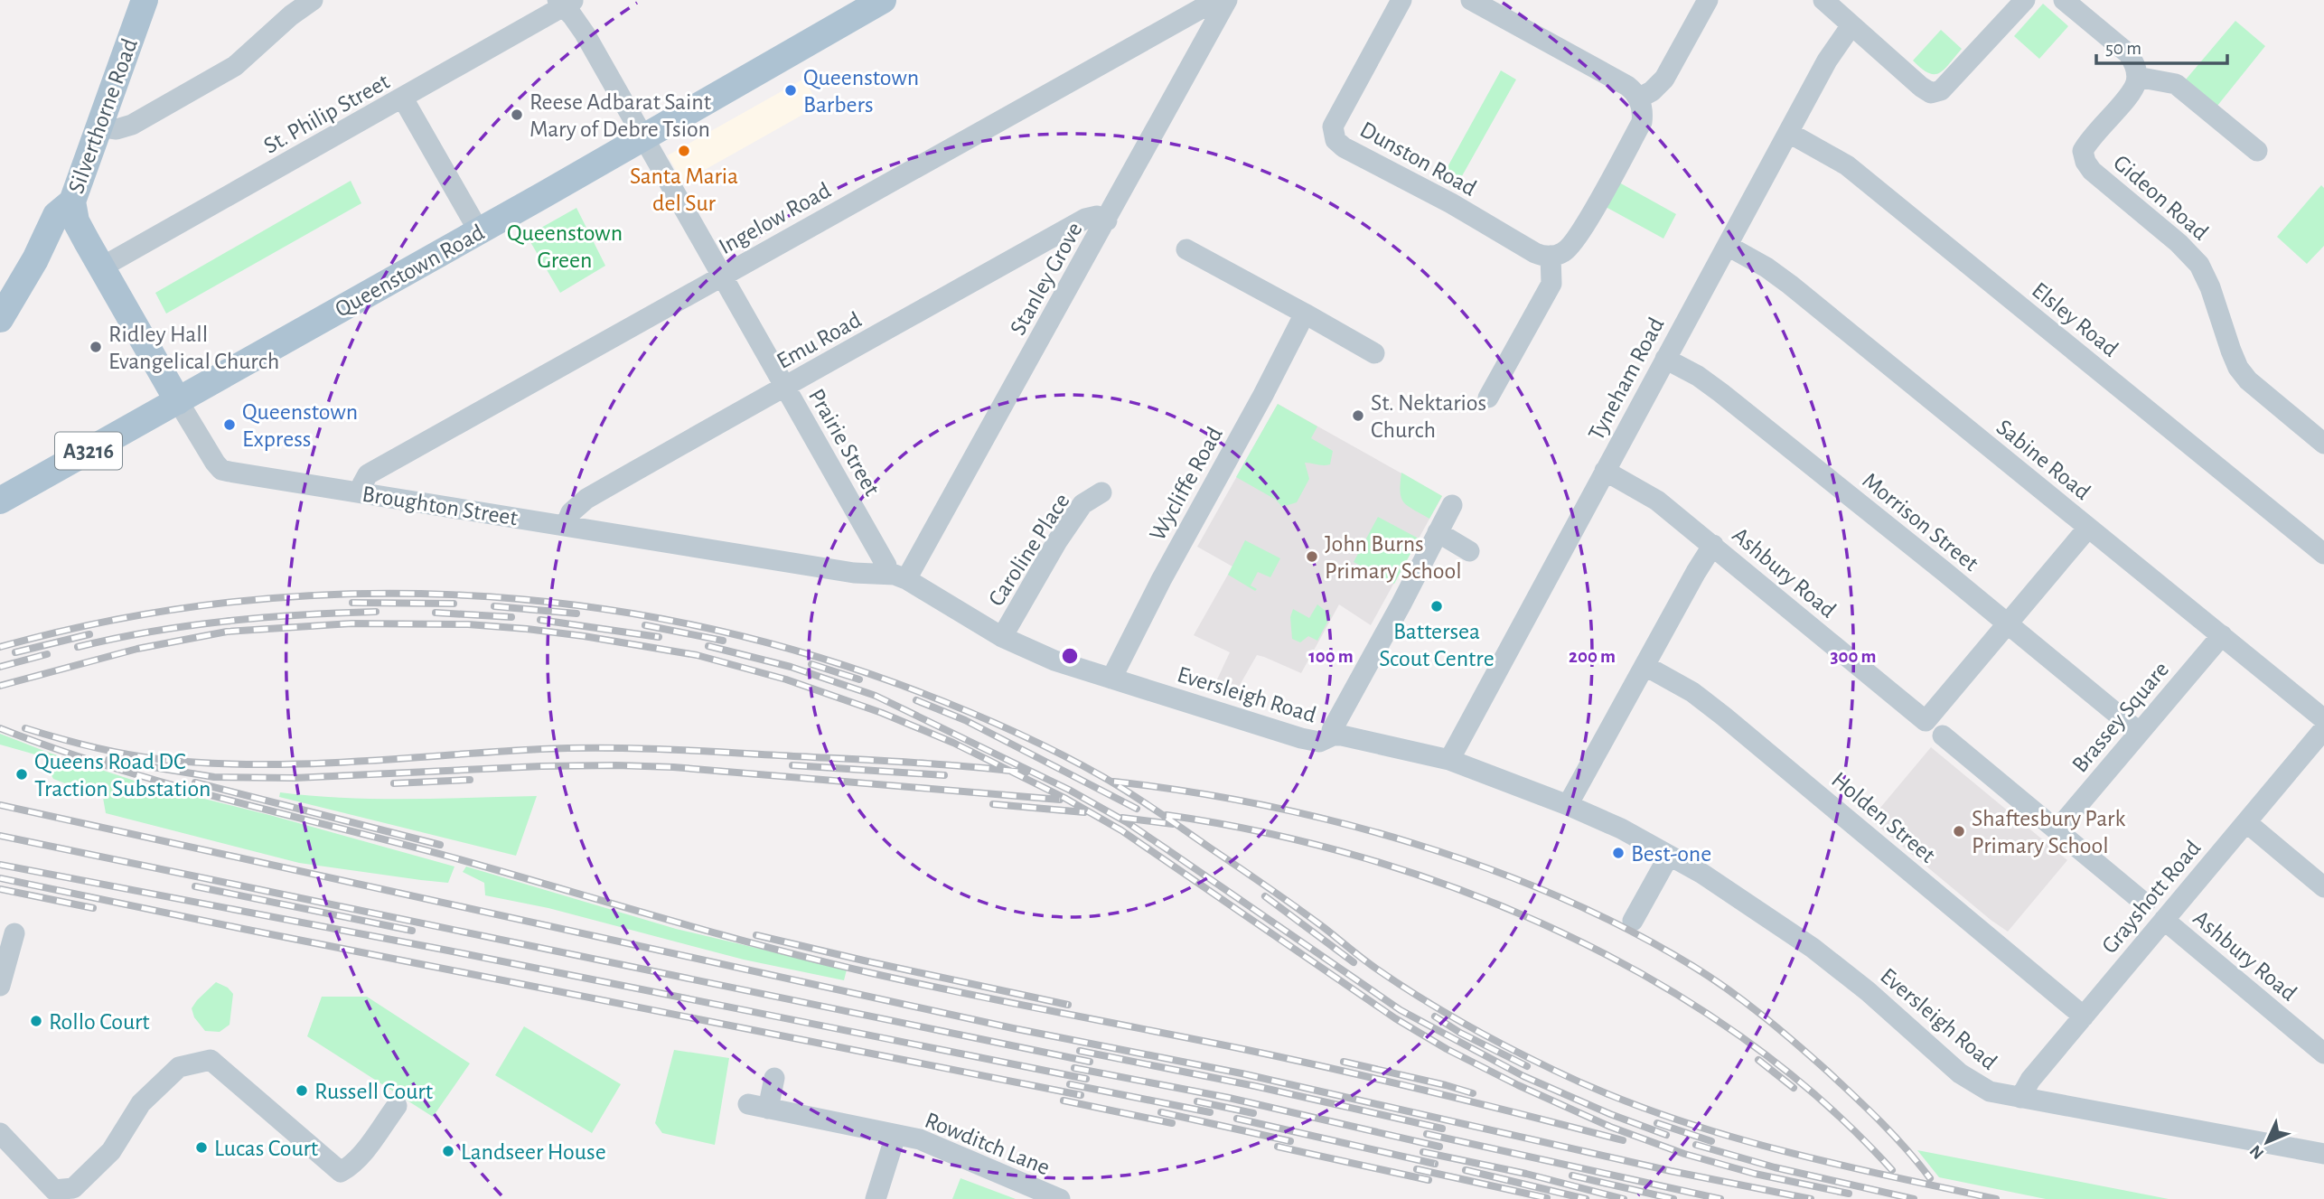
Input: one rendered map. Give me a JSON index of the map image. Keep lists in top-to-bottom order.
{
  "streets": {
    "main road": [
      "Silverthorne Road",
      "Queenstown Road",
      "A3216",
      "Broughton Street"
    ],
    "street": [
      "St. Philip Street",
      "Dunston Road",
      "Gideon Road",
      "Ingelow Road",
      "Stanley Grove",
      "Elsley Road",
      "Emu Road",
      "Tyneham Road",
      "Prairie Street",
      "Sabine Road",
      "Wycliffe Road",
      "Morrison Street",
      "Caroline Place",
      "Ashbury Road",
      "Eversleigh Road",
      "Brassey Square",
      "Holden Street",
      "Grayshott Road",
      "Rowditch Lane"
    ]
  },
  "crossings": [
    ["St. Philip Street", "Prairie Street"],
    ["St. Philip Street", "Broughton Street"],
    ["Silverthorne Road", "Broughton Street"],
    ["Ingelow Road", "Stanley Grove"],
    ["Ingelow Road", "Prairie Street"],
    ["Ingelow Road", "Broughton Street"],
    ["Queenstown Road", "Prairie Street"],
    ["Queenstown Road", "Broughton Street"],
    ["Stanley Grove", "Emu Road"],
    ["Stanley Grove", "Prairie Street"],
    ["Stanley Grove", "Broughton Street"],
    ["Stanley Grove", "Eversleigh Road"],
    ["Elsley Road", "Tyneham Road"],
    ["Emu Road", "Prairie Street"],
    ["Emu Road", "Broughton Street"],
    ["Tyneham Road", "Sabine Road"],
    ["Tyneham Road", "Morrison Street"],
    ["Tyneham Road", "Ashbury Road"],
    ["Tyneham Road", "Eversleigh Road"],
    ["Prairie Street", "Broughton Street"],
    ["Prairie Street", "Eversleigh Road"],
    ["Sabine Road", "Brassey Square"],
    ["Wycliffe Road", "Eversleigh Road"],
    ["Broughton Street", "Eversleigh Road"],
    ["Morrison Street", "Ashbury Road"],
    ["Morrison Street", "Brassey Square"],
    ["Caroline Place", "Eversleigh Road"],
    ["Ashbury Road", "Grayshott Road"],
    ["Eversleigh Road", "Grayshott Road"],
    ["Holden Street", "Grayshott Road"]
  ],
  "parks": ["Queenstown Green"],
  "places": [
    "Queenstown Barbers",
    "Reese Adbarat Saint Mary of Debre Tsion",
    "Santa Maria del Sur",
    "Ridley Hall Evangelical Church",
    "St. Nektarios Church",
    "Queenstown Express",
    "John Burns Primary School",
    "Battersea Scout Centre",
    "Queens Road DC Traction Substation",
    "Shaftesbury Park Primary School",
    "Best-one",
    "Rollo Court",
    "Russell Court",
    "Lucas Court",
    "Landseer House"
  ],
  "scale_bar": "50 m",
  "north": "bottom left",
  "rings": ["100 m", "200 m", "300 m"]
}
